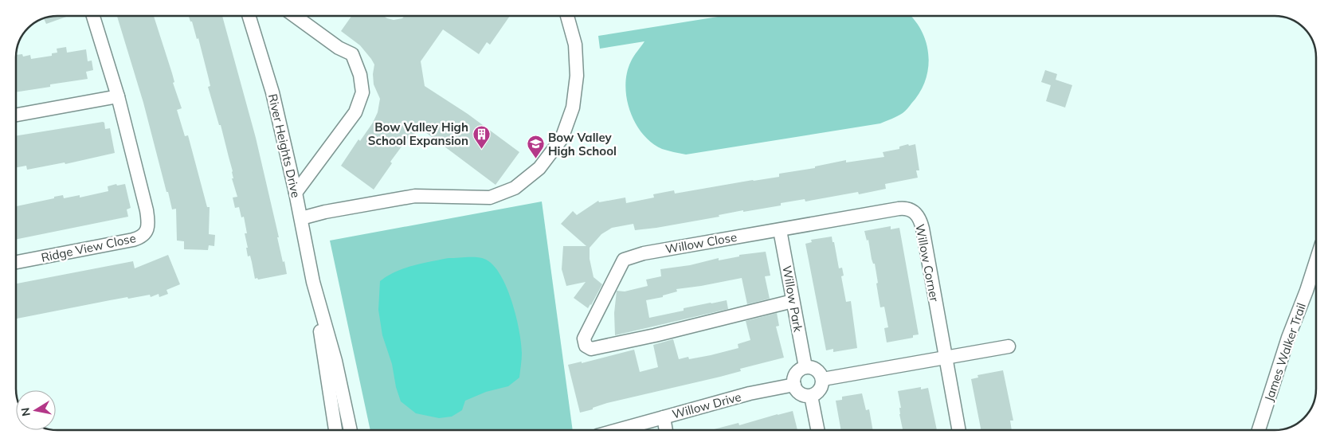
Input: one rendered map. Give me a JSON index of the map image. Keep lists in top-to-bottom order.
{
  "streets": {
    "street": [
      "River Heights Drive",
      "Willow Close",
      "Ridge View Close",
      "Willow Corner",
      "Willow Park",
      "James Walker Trail",
      "Willow Drive"
    ]
  },
  "crossings": [
    ["Willow Close", "Willow Corner"],
    ["Willow Close", "Willow Park"],
    ["Willow Corner", "Willow Park"],
    ["Willow Park", "Willow Drive"]
  ],
  "places": {
    "building": ["Bow Valley High School Expansion"],
    "school or university": ["Bow Valley High School"]
  },
  "north": "left"
}
